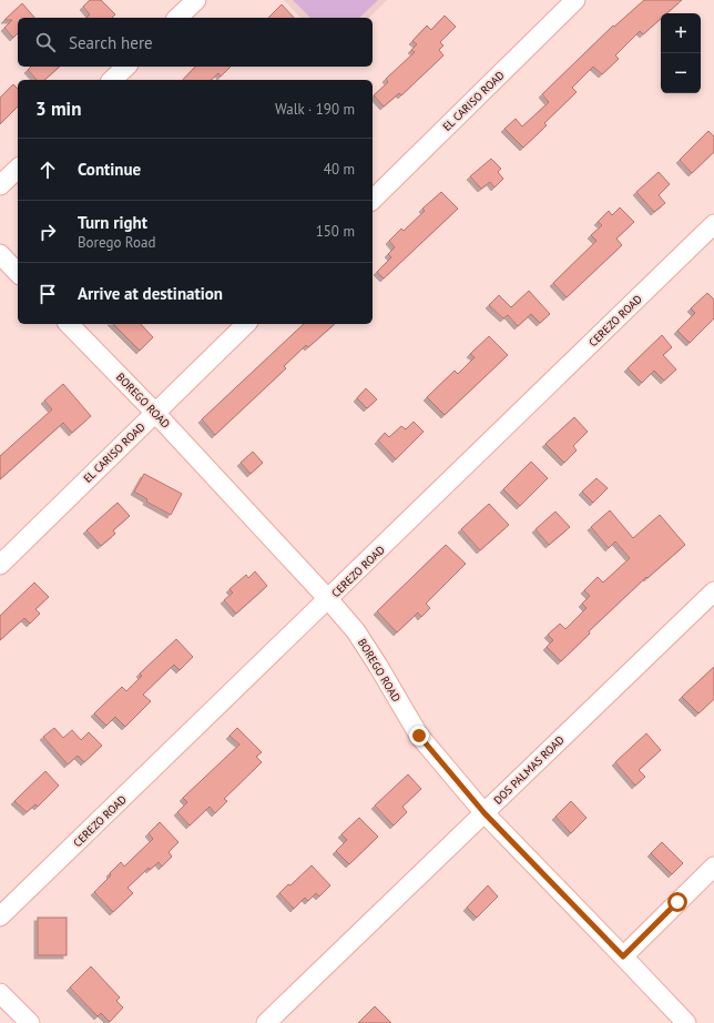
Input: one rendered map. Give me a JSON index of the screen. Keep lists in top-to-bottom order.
{
  "streets": {
    "street": [
      "EL CARISO ROAD",
      "CEREZO ROAD",
      "BOREGO ROAD",
      "DOS PALMAS ROAD"
    ]
  },
  "crossings": [
    ["EL CARISO ROAD", "BOREGO ROAD"],
    ["CEREZO ROAD", "BOREGO ROAD"],
    ["BOREGO ROAD", "DOS PALMAS ROAD"]
  ],
  "page": {
    "map_buttons": ["+", "−"],
    "search": "Search here",
    "heading": ["3 min", "Walk · 190 m"],
    "list": [
      ["Continue", "40 m"],
      ["Turn right", "Borego Road", "150 m"],
      "Arrive at destination"
    ]
  }
}
